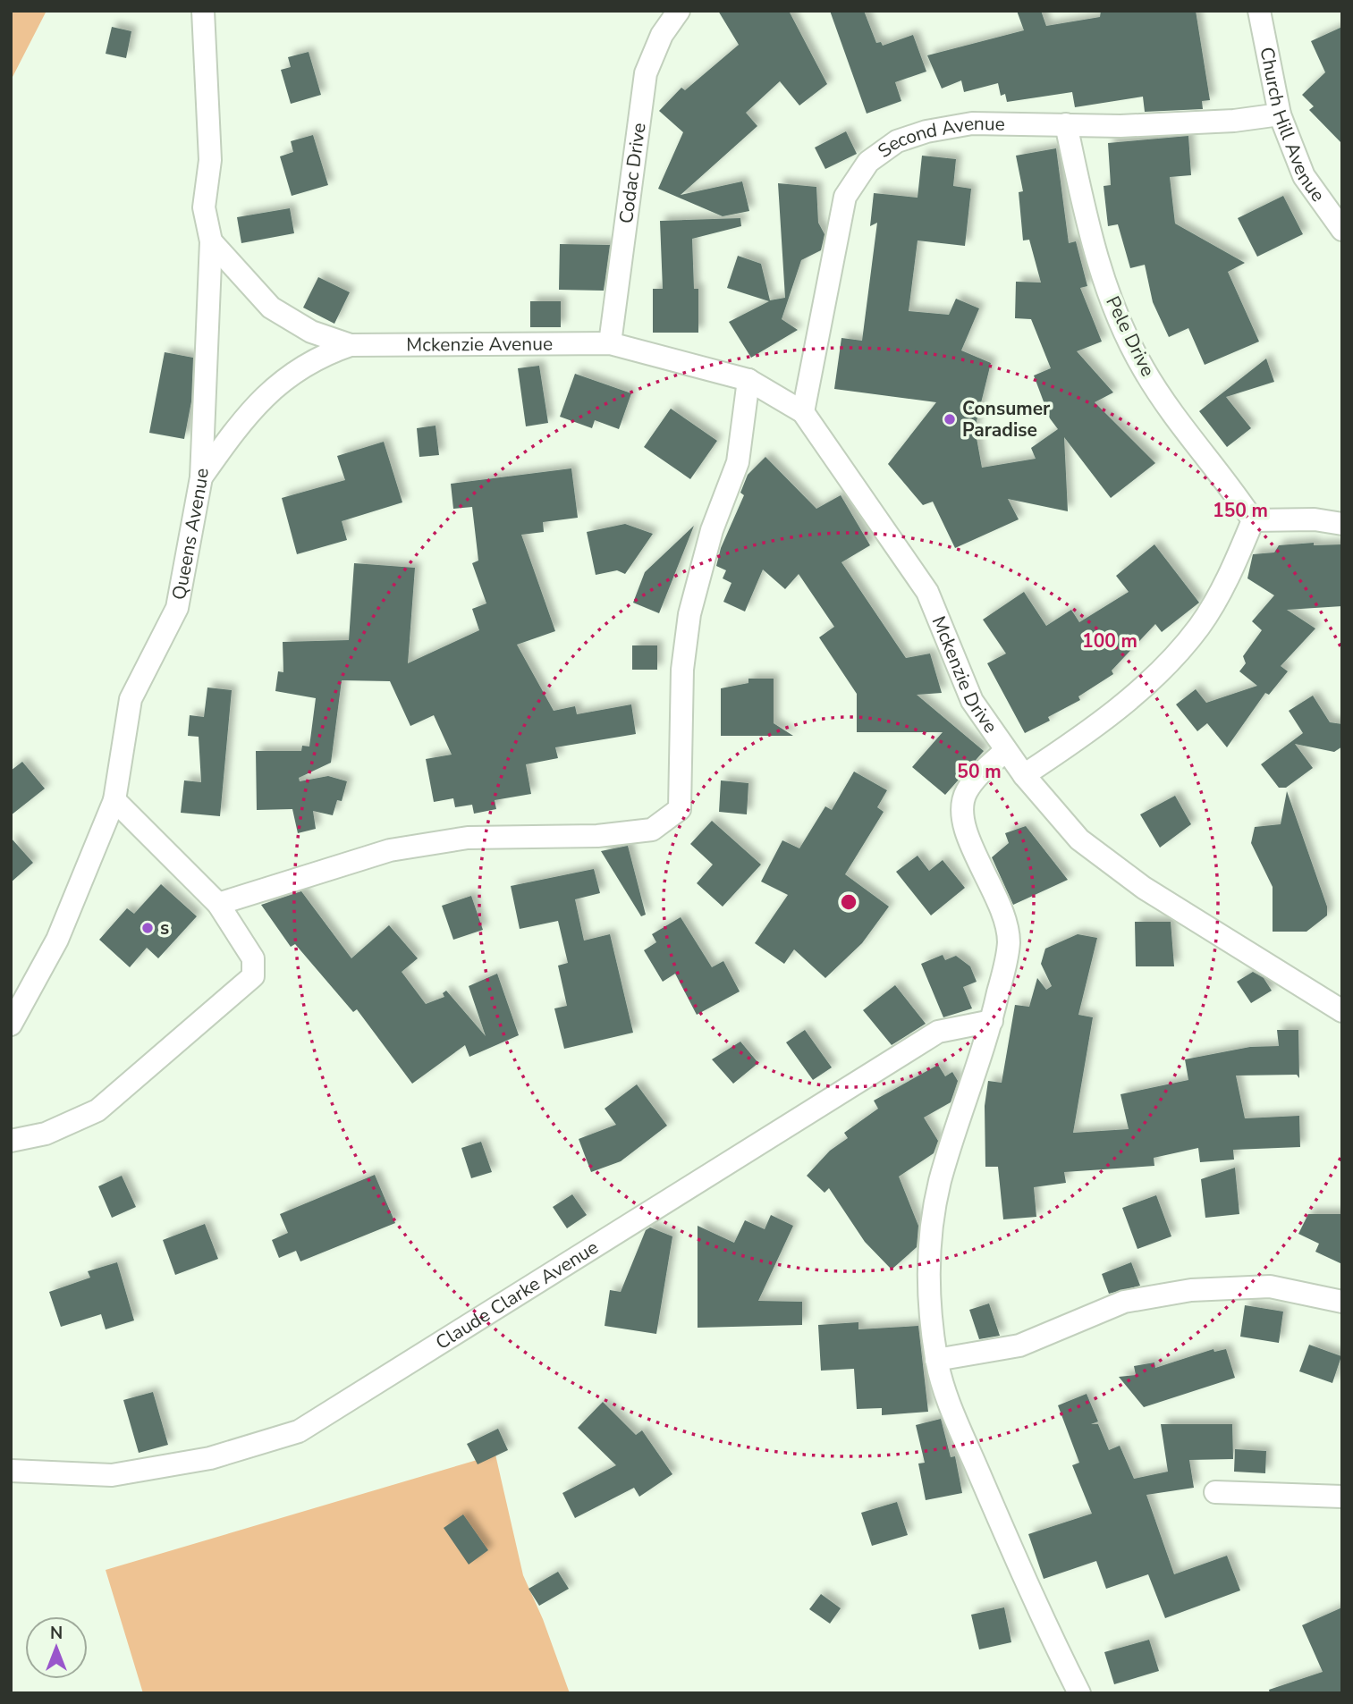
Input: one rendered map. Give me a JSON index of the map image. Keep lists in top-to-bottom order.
{
  "streets": {
    "street": [
      "Church Hill Avenue",
      "Second Avenue",
      "Codac Drive",
      "Pele Drive",
      "Mckenzie Avenue",
      "Queens Avenue",
      "Mckenzie Drive",
      "Claude Clarke Avenue"
    ]
  },
  "crossings": [
    ["Church Hill Avenue", "Second Avenue"],
    ["Second Avenue", "Pele Drive"],
    ["Second Avenue", "Mckenzie Drive"],
    ["Codac Drive", "Mckenzie Avenue"],
    ["Codac Drive", "Mckenzie Drive"],
    ["Mckenzie Avenue", "Queens Avenue"],
    ["Mckenzie Avenue", "Mckenzie Drive"]
  ],
  "places": ["Consumer Paradise", "s"],
  "north": "top",
  "rings": ["150 m", "100 m", "50 m"]
}
